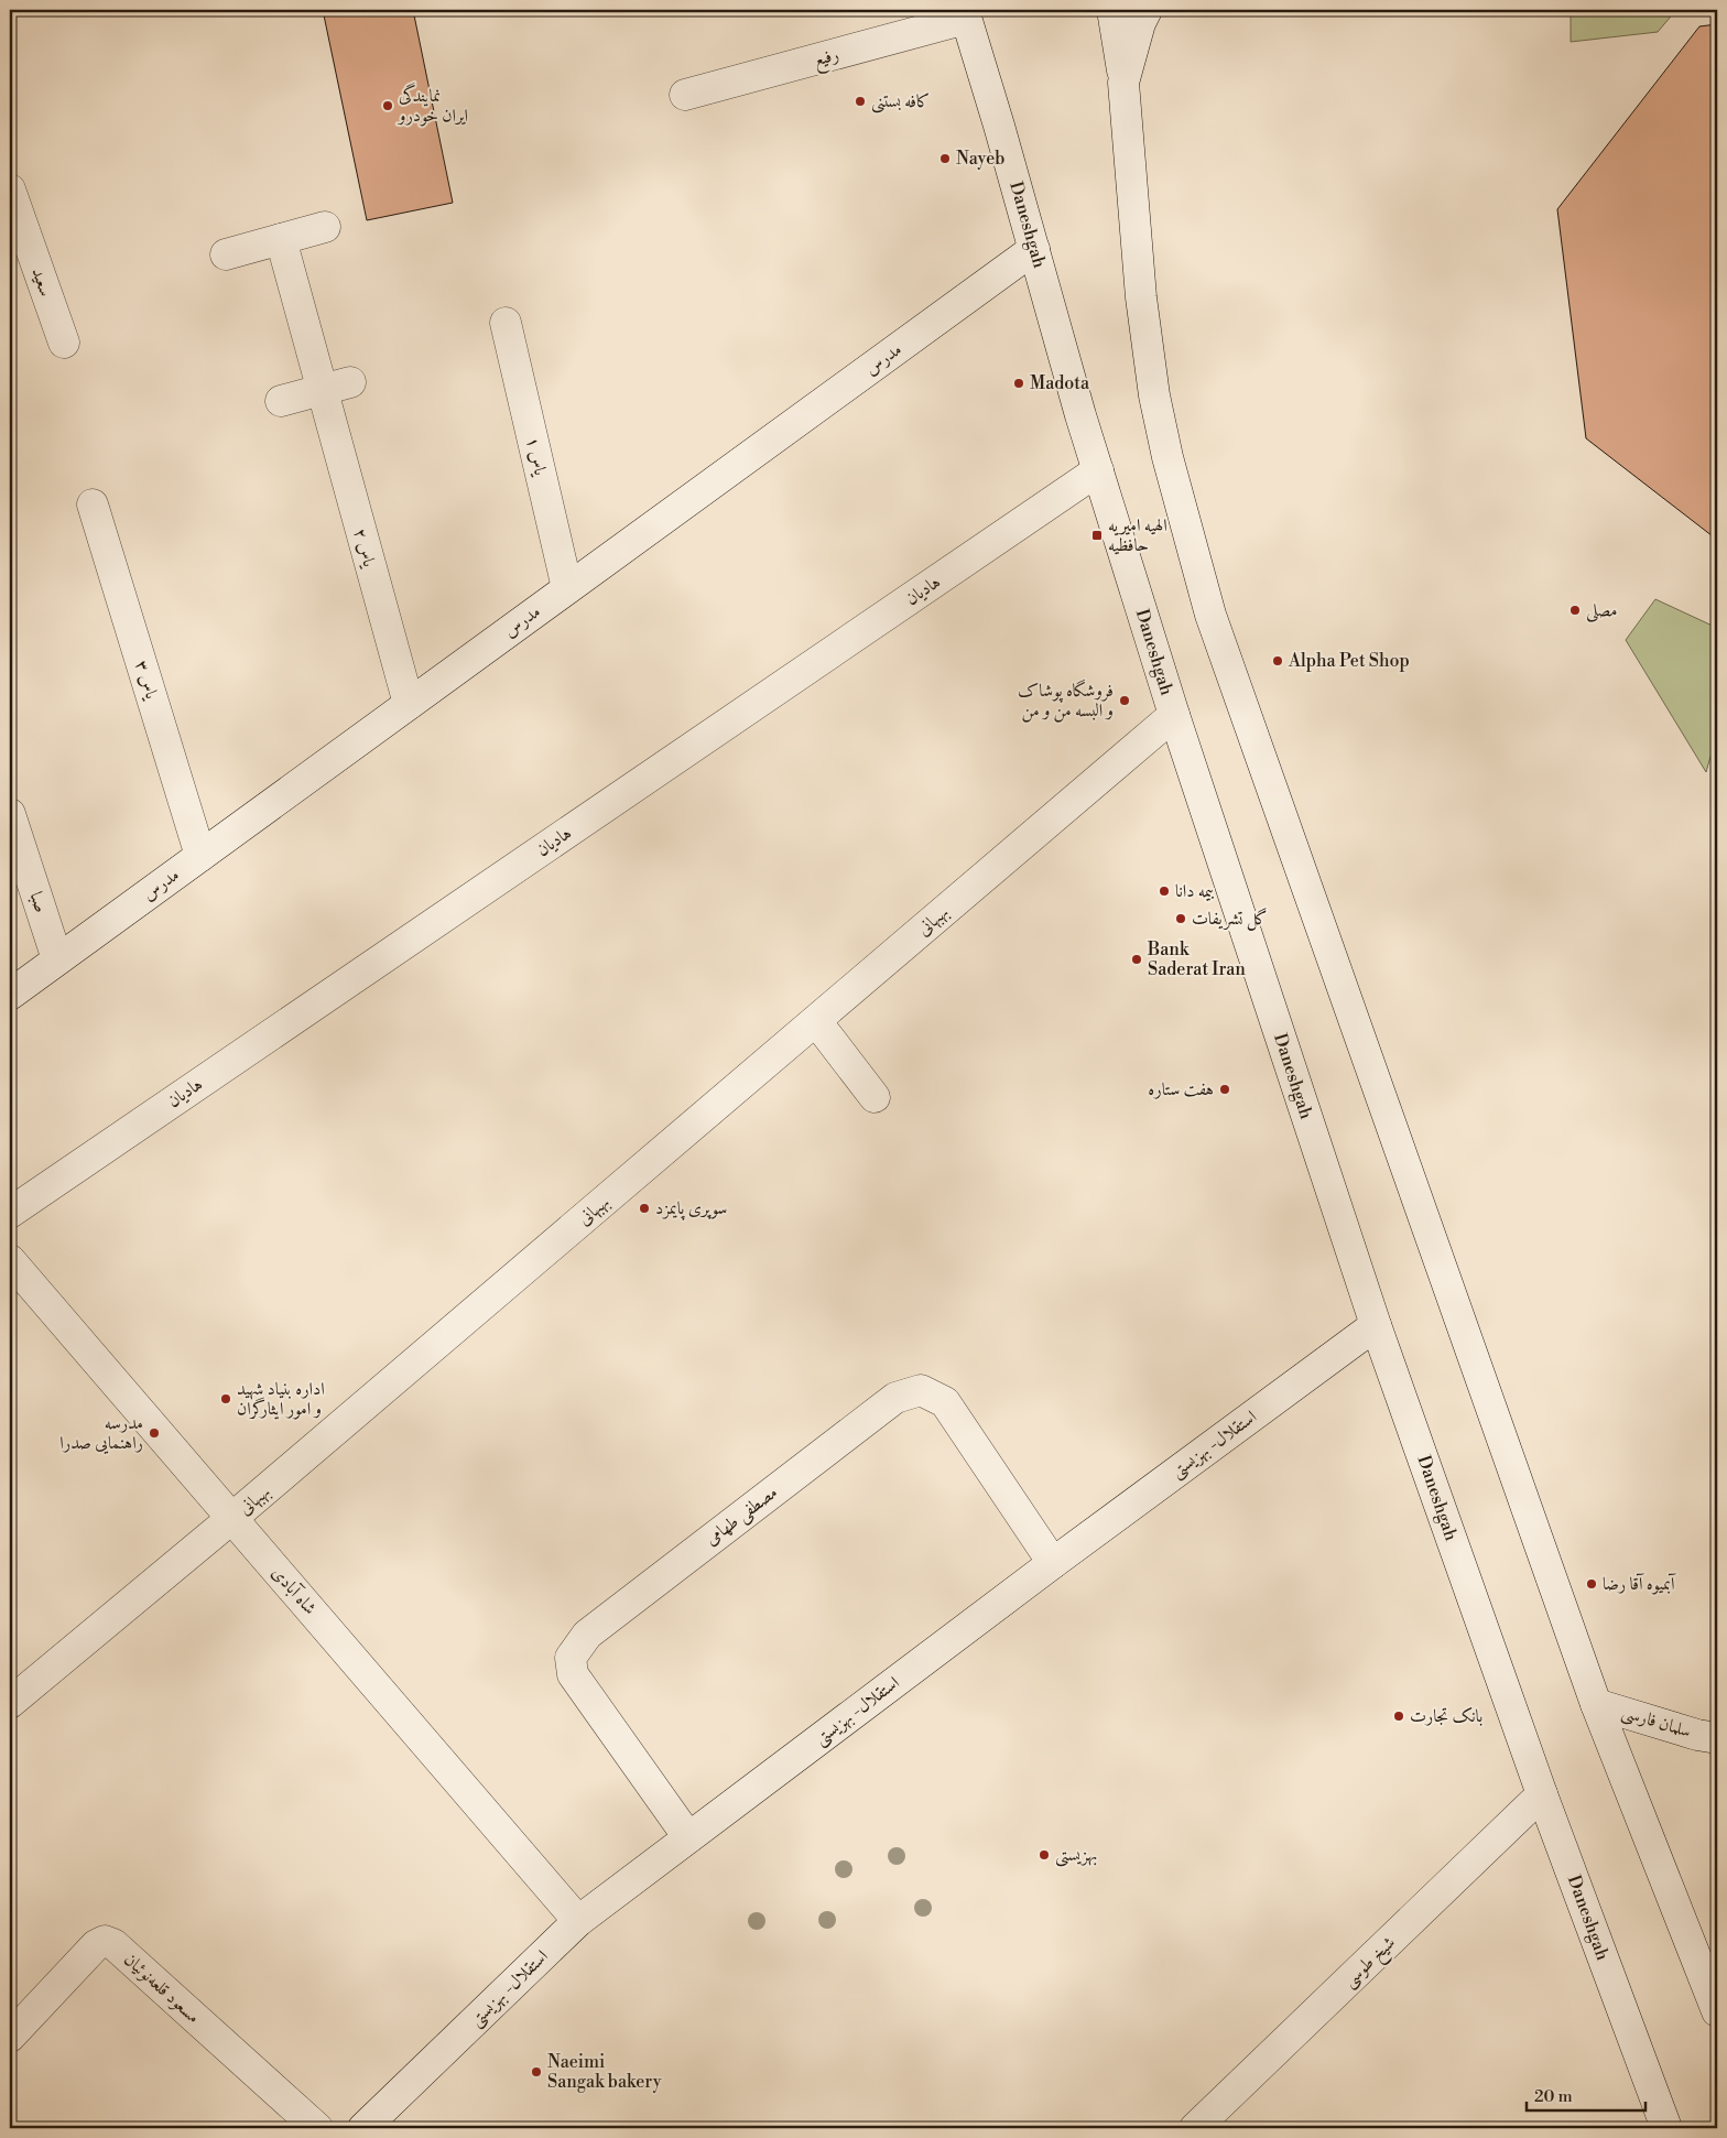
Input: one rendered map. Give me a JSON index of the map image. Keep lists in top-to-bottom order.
{
  "streets": {
    "street": [
      "رفیع",
      "Daneshgah",
      "سعید",
      "مدرس",
      "یاس ۱",
      "یاس ۲",
      "هادیان",
      "یاس ۳",
      "صبا",
      "بهبهانی",
      "استقلال- بهزیستی",
      "مصطفی طهامی",
      "شاه آبادی",
      "سلمان فارسی",
      "شیخ طوسی",
      "مسعود قلعه‌نوئیان"
    ]
  },
  "crossings": [
    ["رفیع", "Daneshgah"],
    ["Daneshgah", "مدرس"],
    ["Daneshgah", "هادیان"],
    ["Daneshgah", "بهبهانی"],
    ["Daneshgah", "استقلال- بهزیستی"],
    ["Daneshgah", "شیخ طوسی"],
    ["مدرس", "یاس ۱"],
    ["مدرس", "یاس ۲"],
    ["مدرس", "یاس ۳"],
    ["مدرس", "صبا"],
    ["بهبهانی", "شاه آبادی"],
    ["استقلال- بهزیستی", "مصطفی طهامی"],
    ["استقلال- بهزیستی", "شاه آبادی"]
  ],
  "places": {
    "other": [
      "کافه بستنی",
      "نمایندگی ایران خودرو",
      "Nayeb",
      "Madota",
      "مصلی",
      "Alpha Pet Shop",
      "فروشگاه پوشاک و البسه من و من",
      "بیمه دانا",
      "گل تشریفات",
      "Bank Saderat Iran",
      "هفت ستاره",
      "سوپری پایمزد",
      "اداره بنیاد شهید و امور ایثارگران",
      "مدرسه راهنمایی صدرا",
      "آبمیوه آقا رضا",
      "بانک تجارت",
      "بهزیستی",
      "Naeimi Sangak bakery"
    ],
    "transit": ["الهیه امیریه حافظیه"]
  },
  "scale_bar": "20 m"
}
